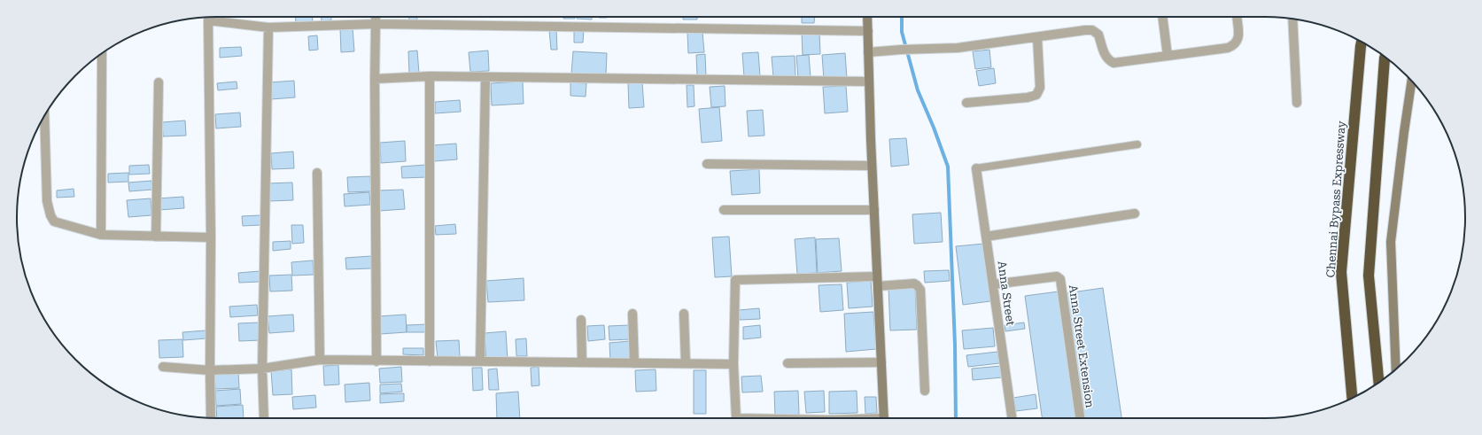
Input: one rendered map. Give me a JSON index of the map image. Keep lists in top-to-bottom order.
{
  "streets": {
    "highway": ["Chennai Bypass Expressway"],
    "street": ["Anna Street", "Anna Street Extension"]
  },
  "crossings": [
    ["Anna Street", "Anna Street Extension"]
  ]
}
